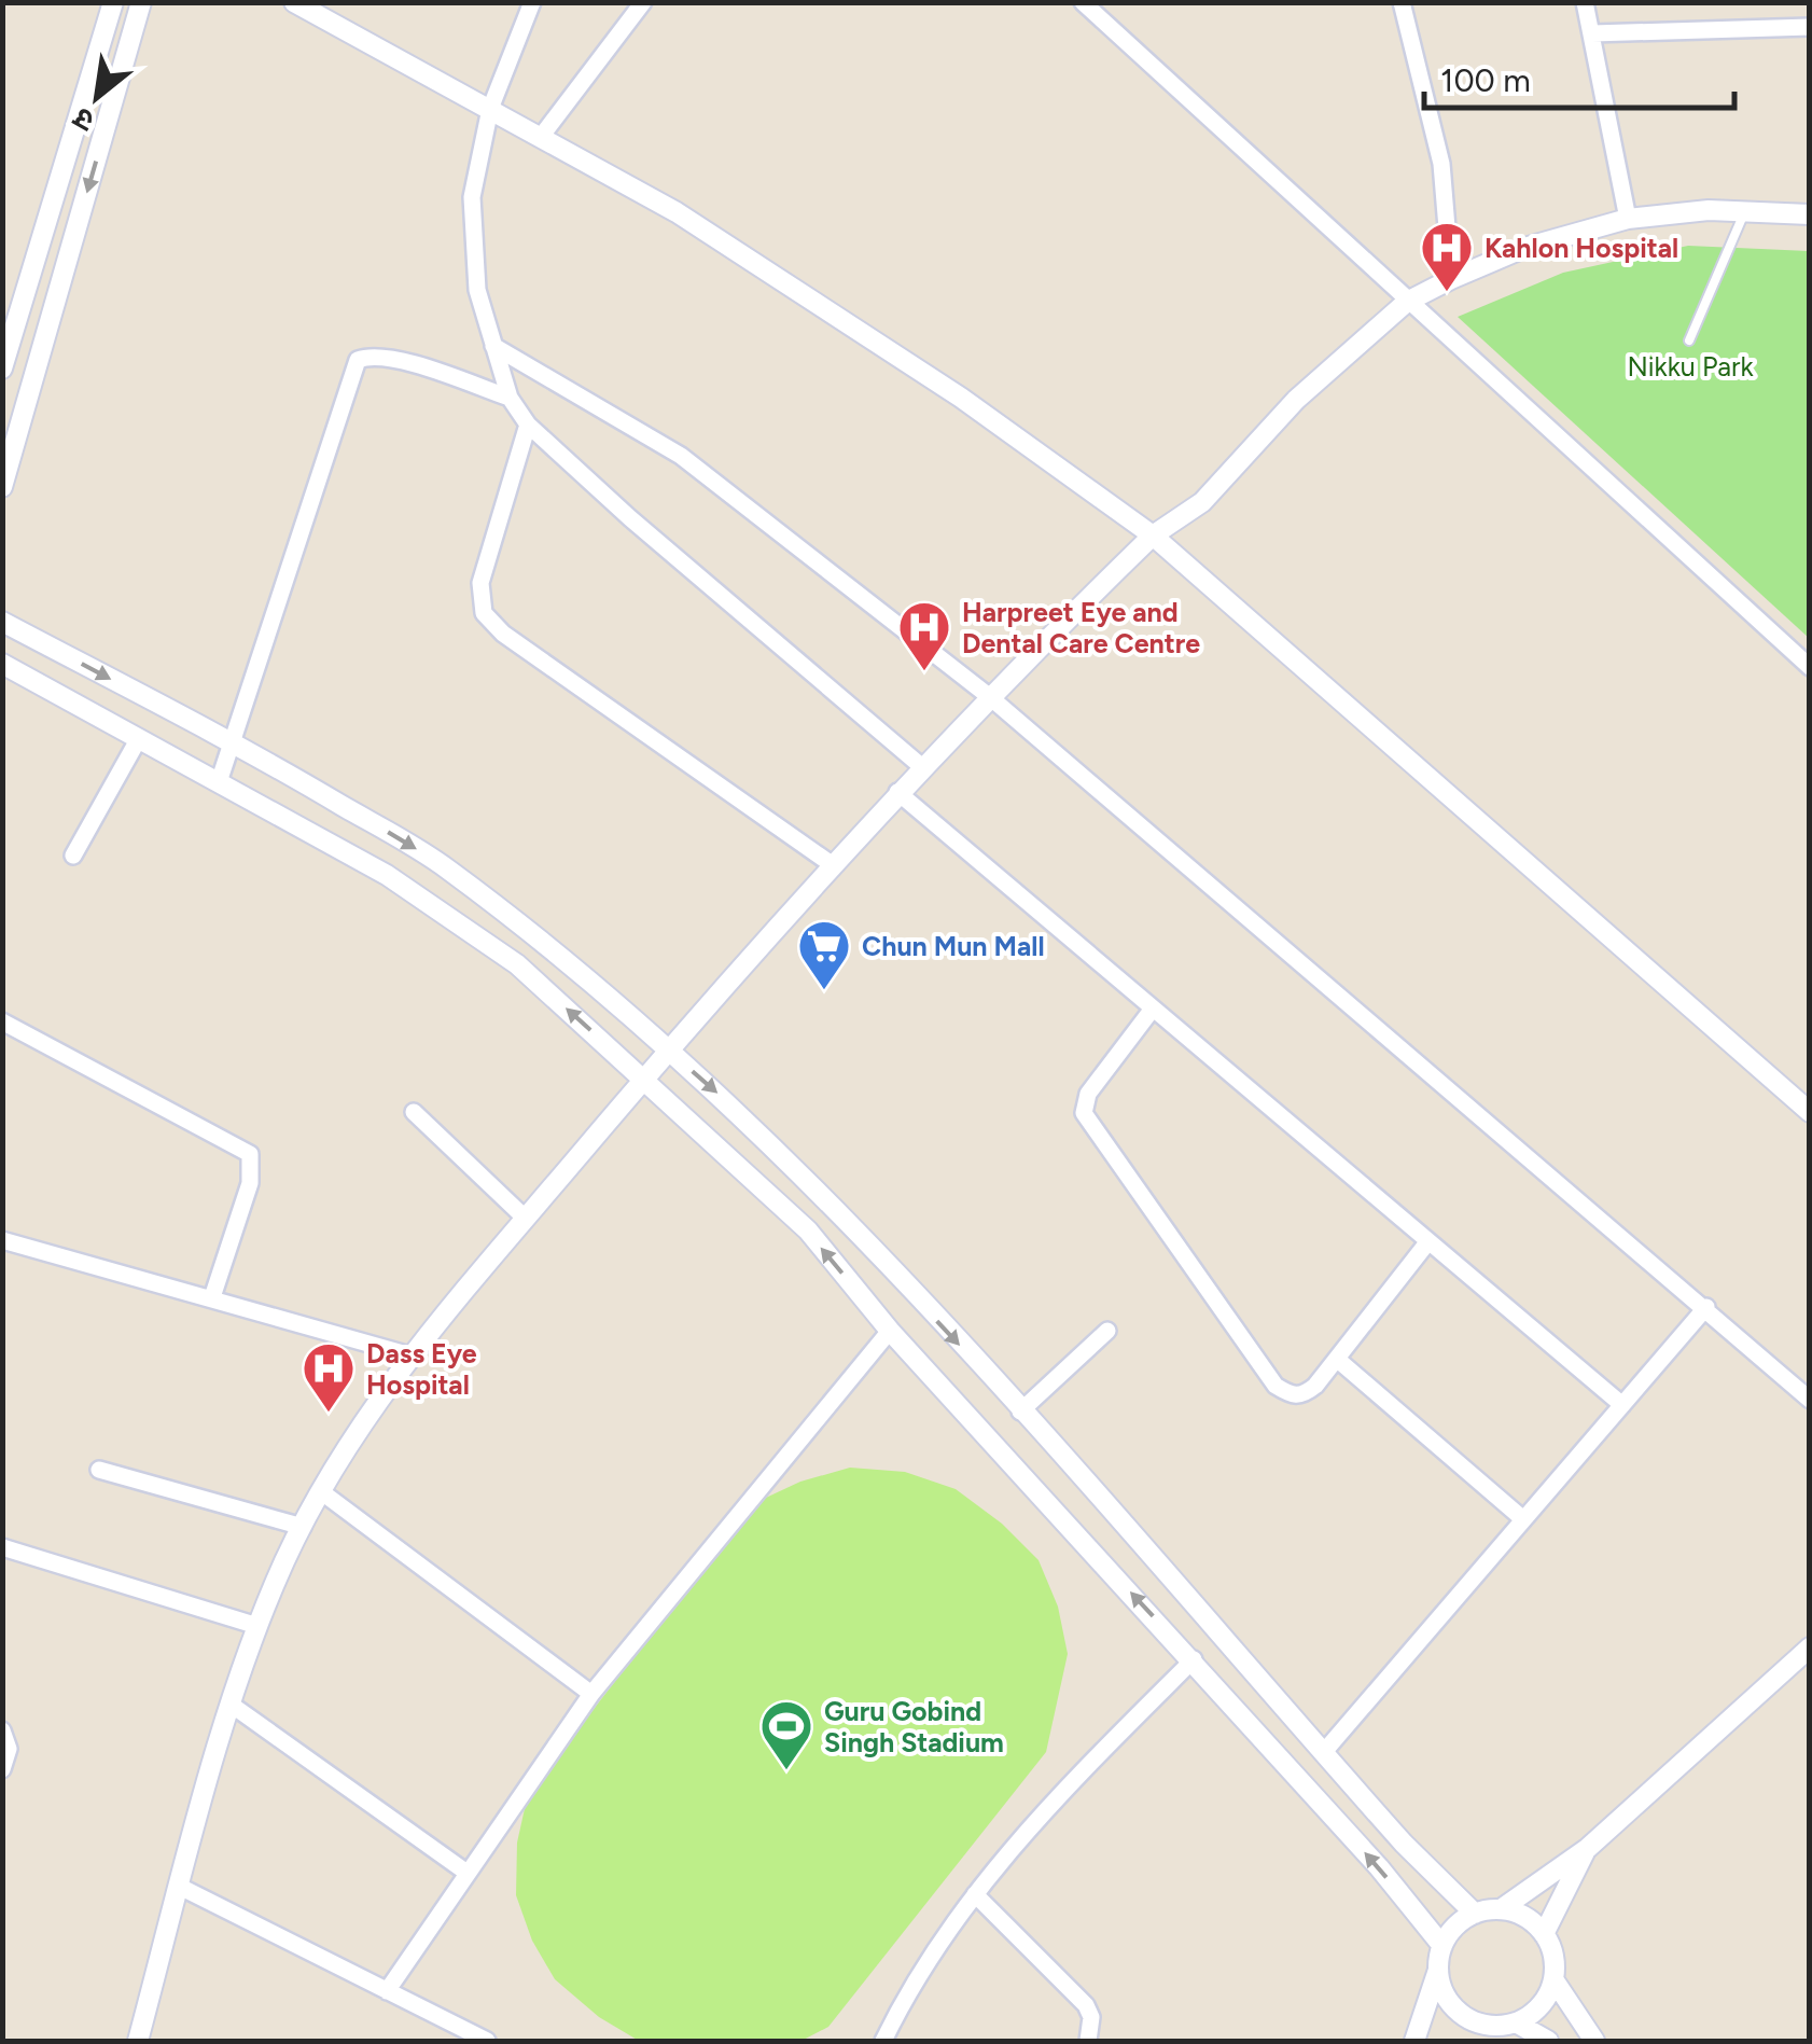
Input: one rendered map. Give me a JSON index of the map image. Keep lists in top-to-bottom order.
{
  "parks": ["Nikku Park"],
  "places": {
    "hospital": ["Kahlon Hospital", "Harpreet Eye and Dental Care Centre", "Dass Eye Hospital"],
    "supermarket": ["Chun Mun Mall"],
    "sports": ["Guru Gobind Singh Stadium"]
  },
  "scale_bar": "100 m",
  "north": "bottom left"
}
